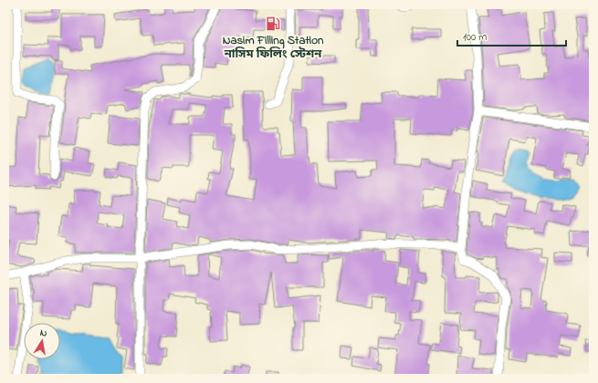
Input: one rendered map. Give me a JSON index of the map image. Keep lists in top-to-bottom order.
{
  "places": {
    "fuel station": ["Nasim Filling Station নাসিম ফিলিং স্টেশন"]
  },
  "scale_bar": "100 m",
  "north": "top"
}
